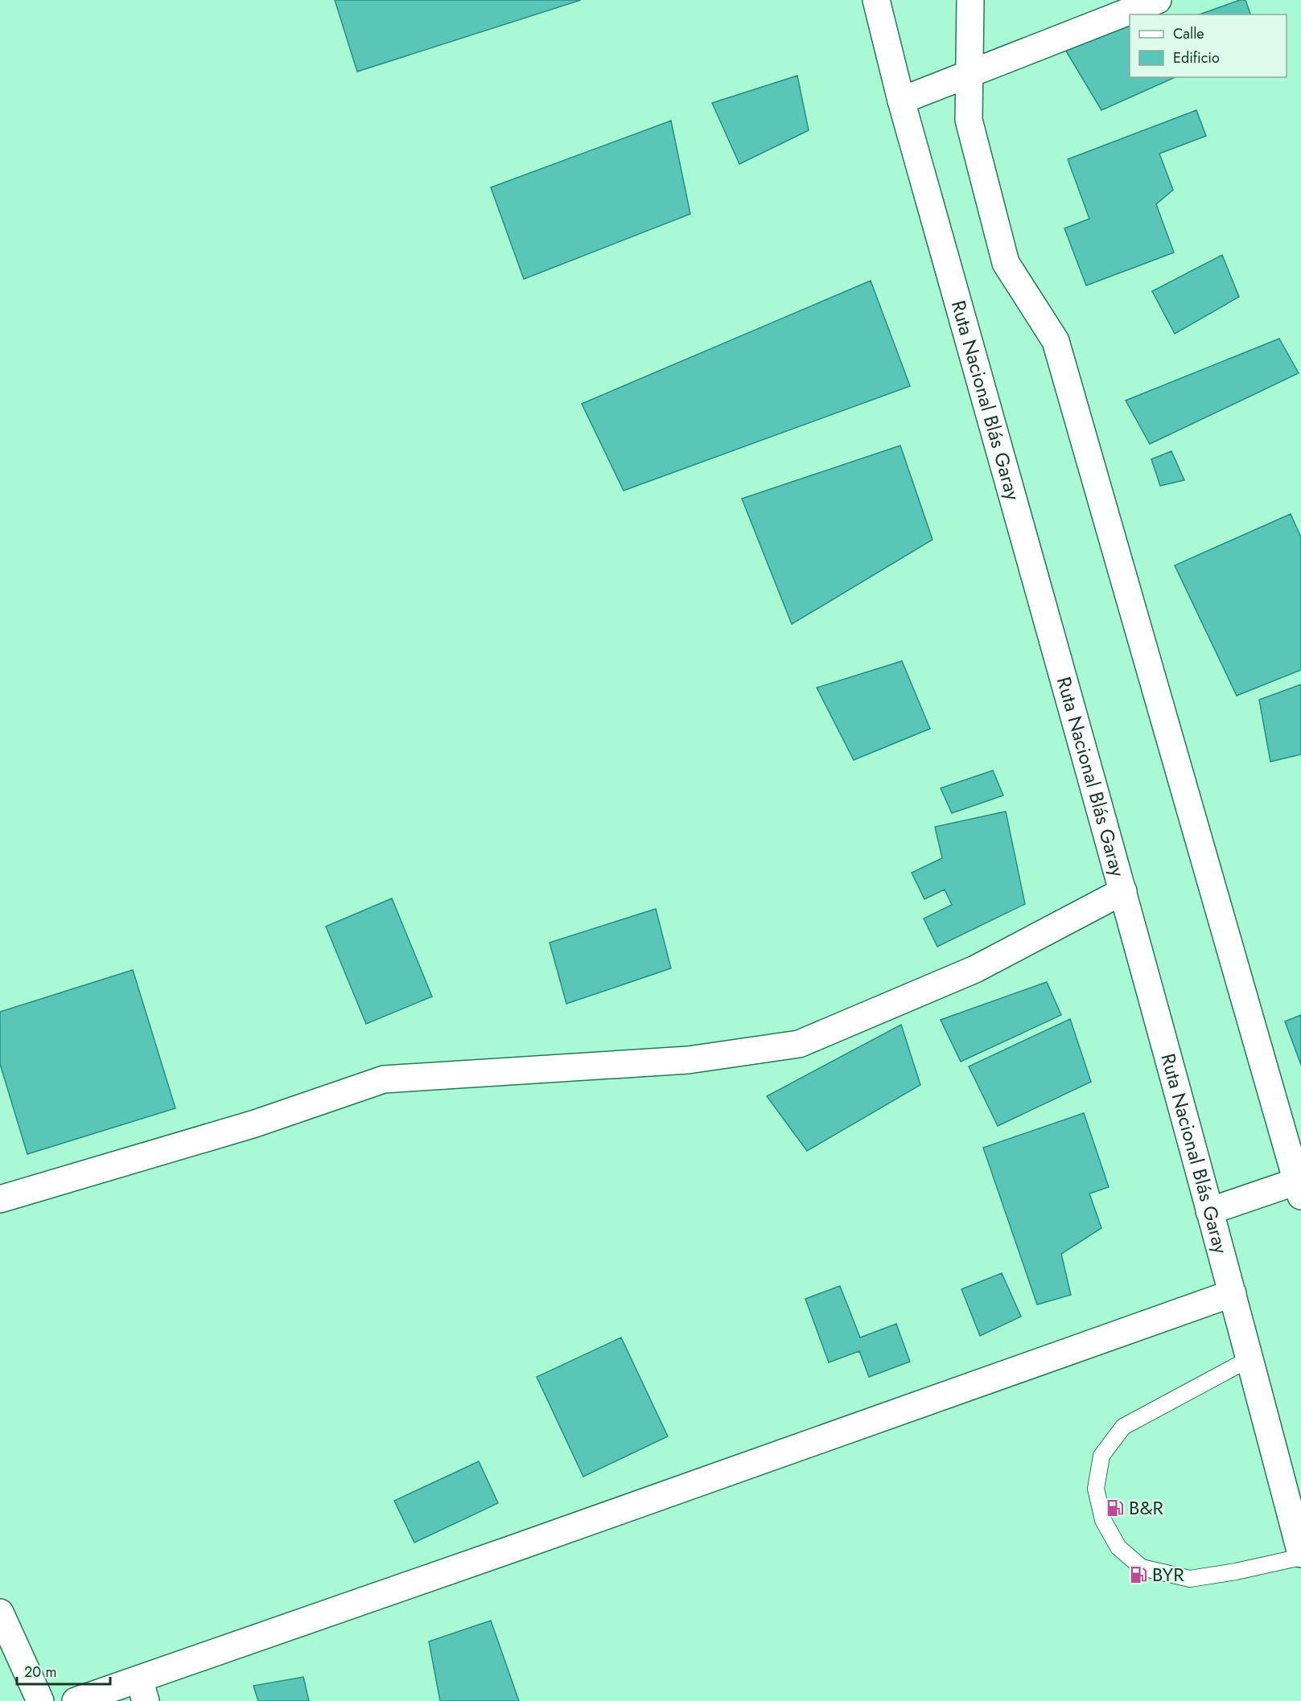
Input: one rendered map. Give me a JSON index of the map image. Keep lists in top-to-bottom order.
{
  "streets": {
    "main road": ["Ruta Nacional Blás Garay"]
  },
  "places": {
    "fuel station": ["B&R", "BYR"]
  },
  "legend": ["Calle", "Edificio"],
  "scale_bar": "20 m"
}
